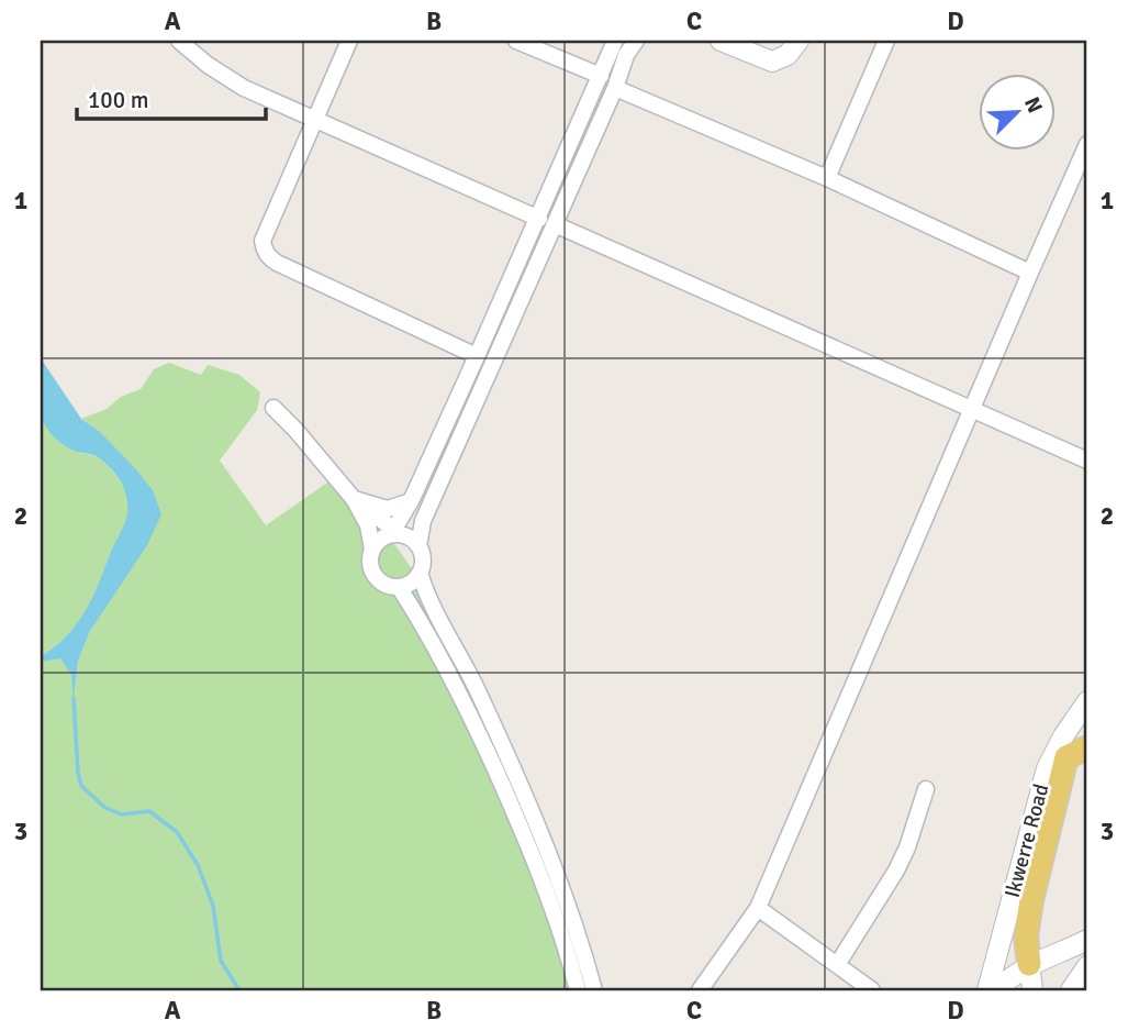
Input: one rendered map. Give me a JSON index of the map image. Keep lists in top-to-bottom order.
{
  "streets": {
    "street": ["Ikwerre Road"]
  },
  "scale_bar": "100 m",
  "north": "top right",
  "grid": {
    "columns": [
      "A",
      "B",
      "C",
      "D"
    ],
    "rows": ["1", "2", "3"]
  }
}
